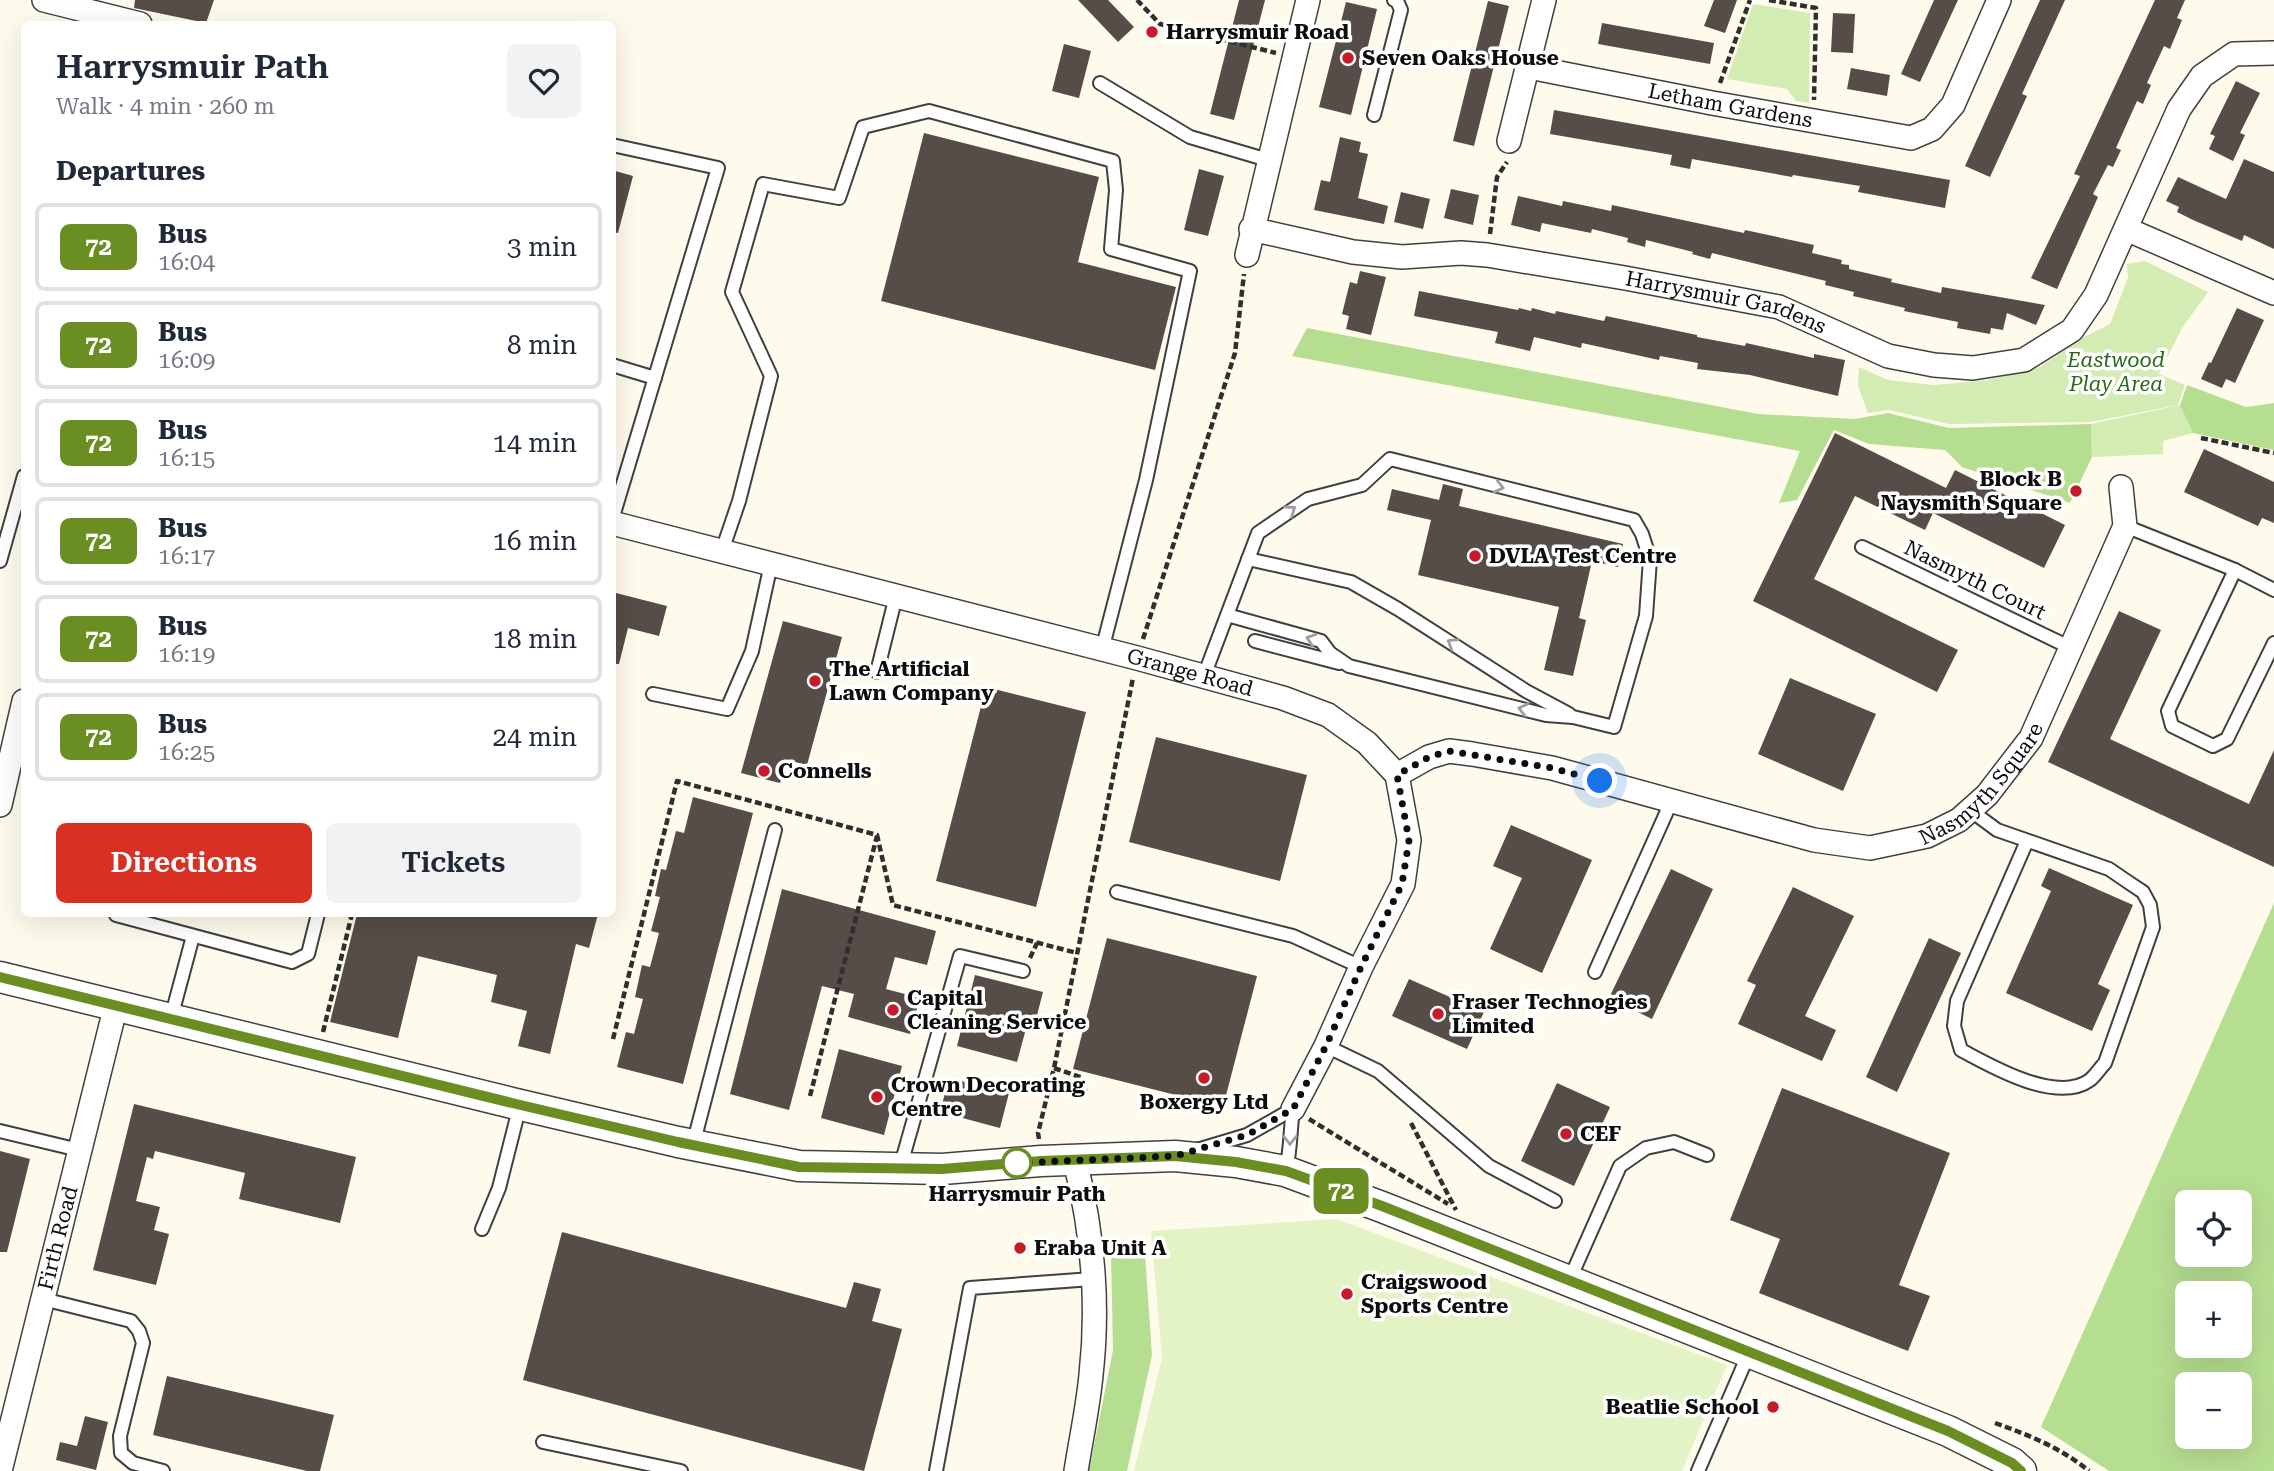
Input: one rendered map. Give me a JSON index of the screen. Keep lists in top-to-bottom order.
{
  "streets": {
    "street": [
      "Letham Gardens",
      "Harrysmuir Gardens",
      "Grange Road",
      "Nasmyth Square",
      "Firth Road"
    ],
    "lane": ["Nasmyth Court"]
  },
  "crossings": [
    ["Nasmyth Court", "Nasmyth Square"],
    ["Grange Road", "Nasmyth Square"]
  ],
  "parks": ["Eastwood Play Area"],
  "places": [
    "Harrysmuir Road",
    "Seven Oaks House",
    "Block B Naysmith Square",
    "DVLA Test Centre",
    "The Artificial Lawn Company",
    "Connells",
    "Capital Cleaning Service",
    "Fraser Technogies Limited",
    "Boxergy Ltd",
    "Crown Decorating Centre",
    "CEF",
    "Harrysmuir Path",
    "Eraba Unit A",
    "Craigswood Sports Centre",
    "Beatlie School"
  ],
  "lines": ["bus line 72"],
  "page": {
    "on_map": "72",
    "heading": [
      ["Harrysmuir Path", "Walk · 4 min · 260 m"],
      "Departures"
    ],
    "list": [
      {
        "mark": "72",
        "name": "Bus",
        "note": "16:04",
        "value": "3 min"
      },
      {
        "mark": "72",
        "name": "Bus",
        "note": "16:09",
        "value": "8 min"
      },
      {
        "mark": "72",
        "name": "Bus",
        "note": "16:15",
        "value": "14 min"
      },
      {
        "mark": "72",
        "name": "Bus",
        "note": "16:17",
        "value": "16 min"
      },
      {
        "mark": "72",
        "name": "Bus",
        "note": "16:19",
        "value": "18 min"
      },
      {
        "mark": "72",
        "name": "Bus",
        "note": "16:25",
        "value": "24 min"
      }
    ],
    "buttons": ["Directions", "Tickets"],
    "map_buttons": ["+", "−"]
  }
}
